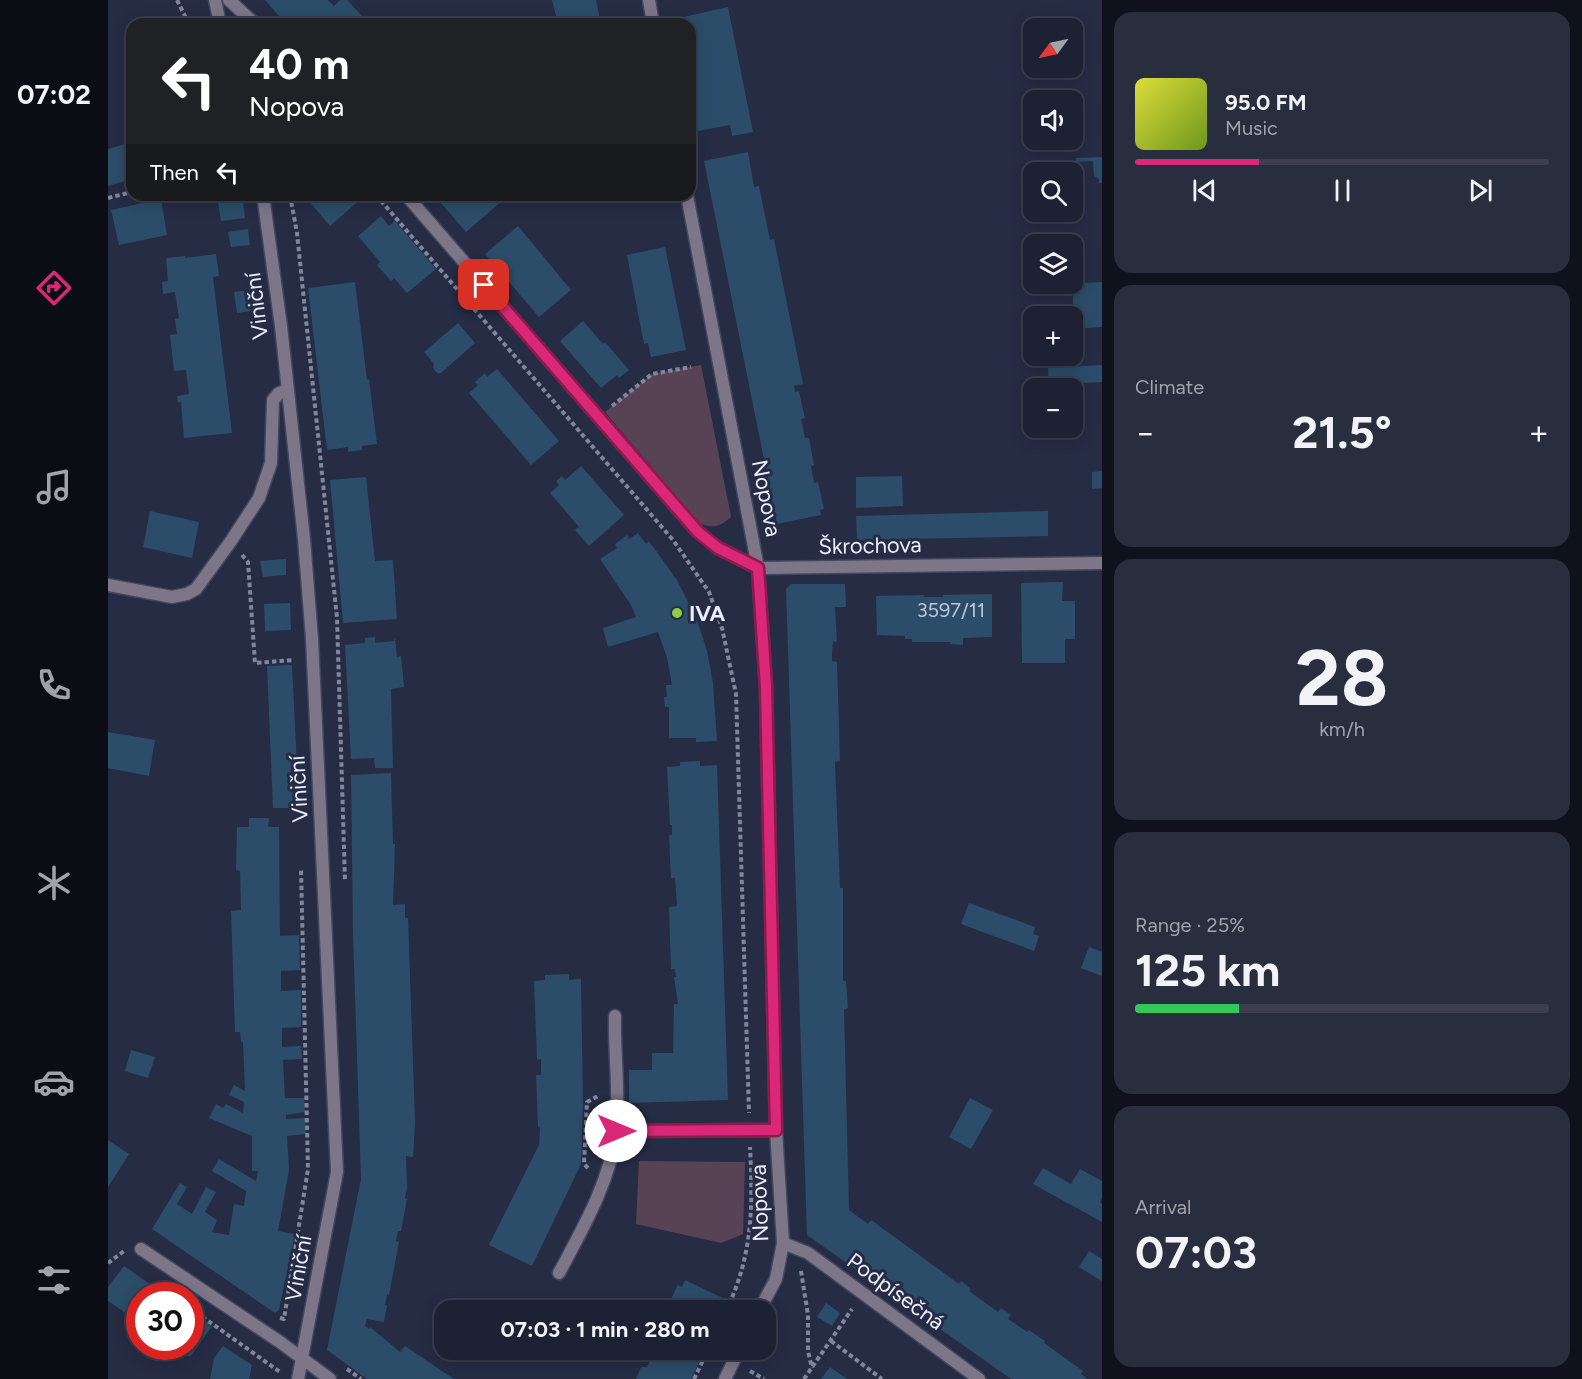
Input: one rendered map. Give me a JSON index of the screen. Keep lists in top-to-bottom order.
{
  "streets": {
    "street": [
      "Viniční",
      "Nopova",
      "Škrochova",
      "Podpísečná"
    ]
  },
  "crossings": [
    ["Nopova", "Škrochova"],
    ["Nopova", "Podpísečná"]
  ],
  "places": ["IVA"],
  "house_numbers": ["3597/11"],
  "north": "bottom left",
  "page": {
    "tabs": "07:02",
    "map_buttons": ["+", "−"],
    "turn": ["40 m", "Nopova"],
    "song": ["95.0 FM", "Music"],
    "then": "Then",
    "tile": [
      "Climate",
      ["28", "km/h"],
      ["Range · 25%", "125 km"],
      ["Arrival", "07:03"]
    ],
    "heat": ["−", "21.5°", "+"],
    "limit": "30",
    "trip": "07:03 · 1 min · 280 m"
  }
}
